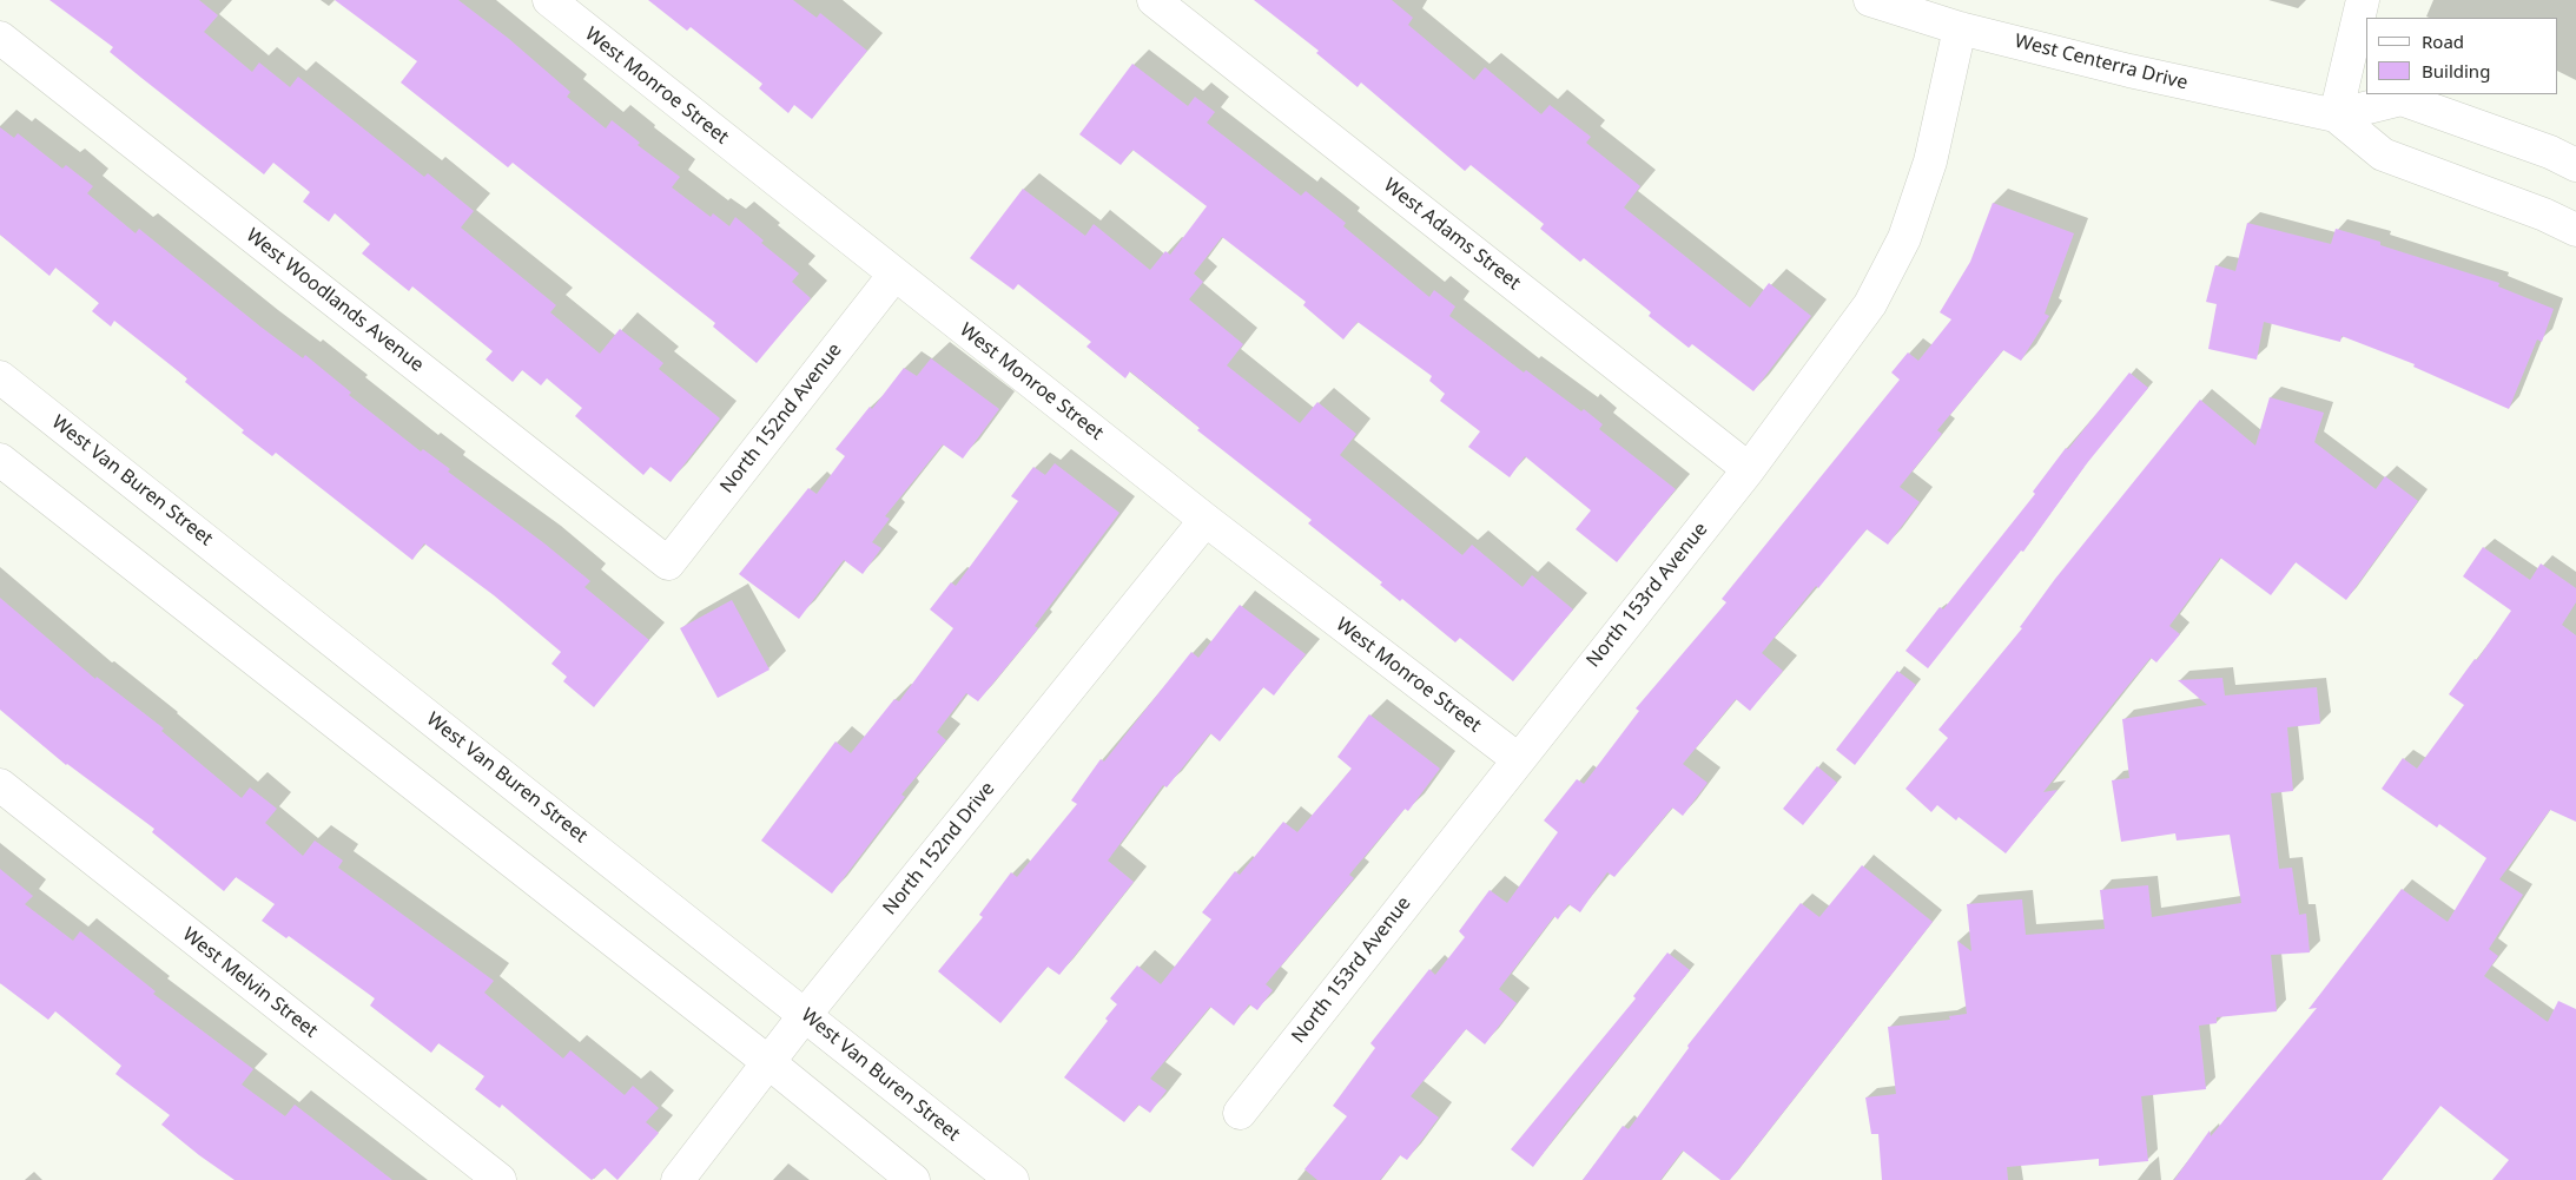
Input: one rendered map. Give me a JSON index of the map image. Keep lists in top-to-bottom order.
{
  "streets": {
    "street": [
      "West Centerra Drive",
      "West Monroe Street",
      "West Adams Street",
      "West Woodlands Avenue",
      "North 152nd Avenue",
      "West Van Buren Street",
      "North 153rd Avenue",
      "North 152nd Drive",
      "West Melvin Street"
    ]
  },
  "crossings": [
    ["West Centerra Drive", "North 153rd Avenue"],
    ["West Monroe Street", "North 152nd Avenue"],
    ["West Monroe Street", "North 153rd Avenue"],
    ["West Monroe Street", "North 152nd Drive"],
    ["West Adams Street", "North 153rd Avenue"],
    ["West Woodlands Avenue", "North 152nd Avenue"],
    ["West Van Buren Street", "North 152nd Drive"]
  ],
  "legend": ["Road", "Building"]
}
